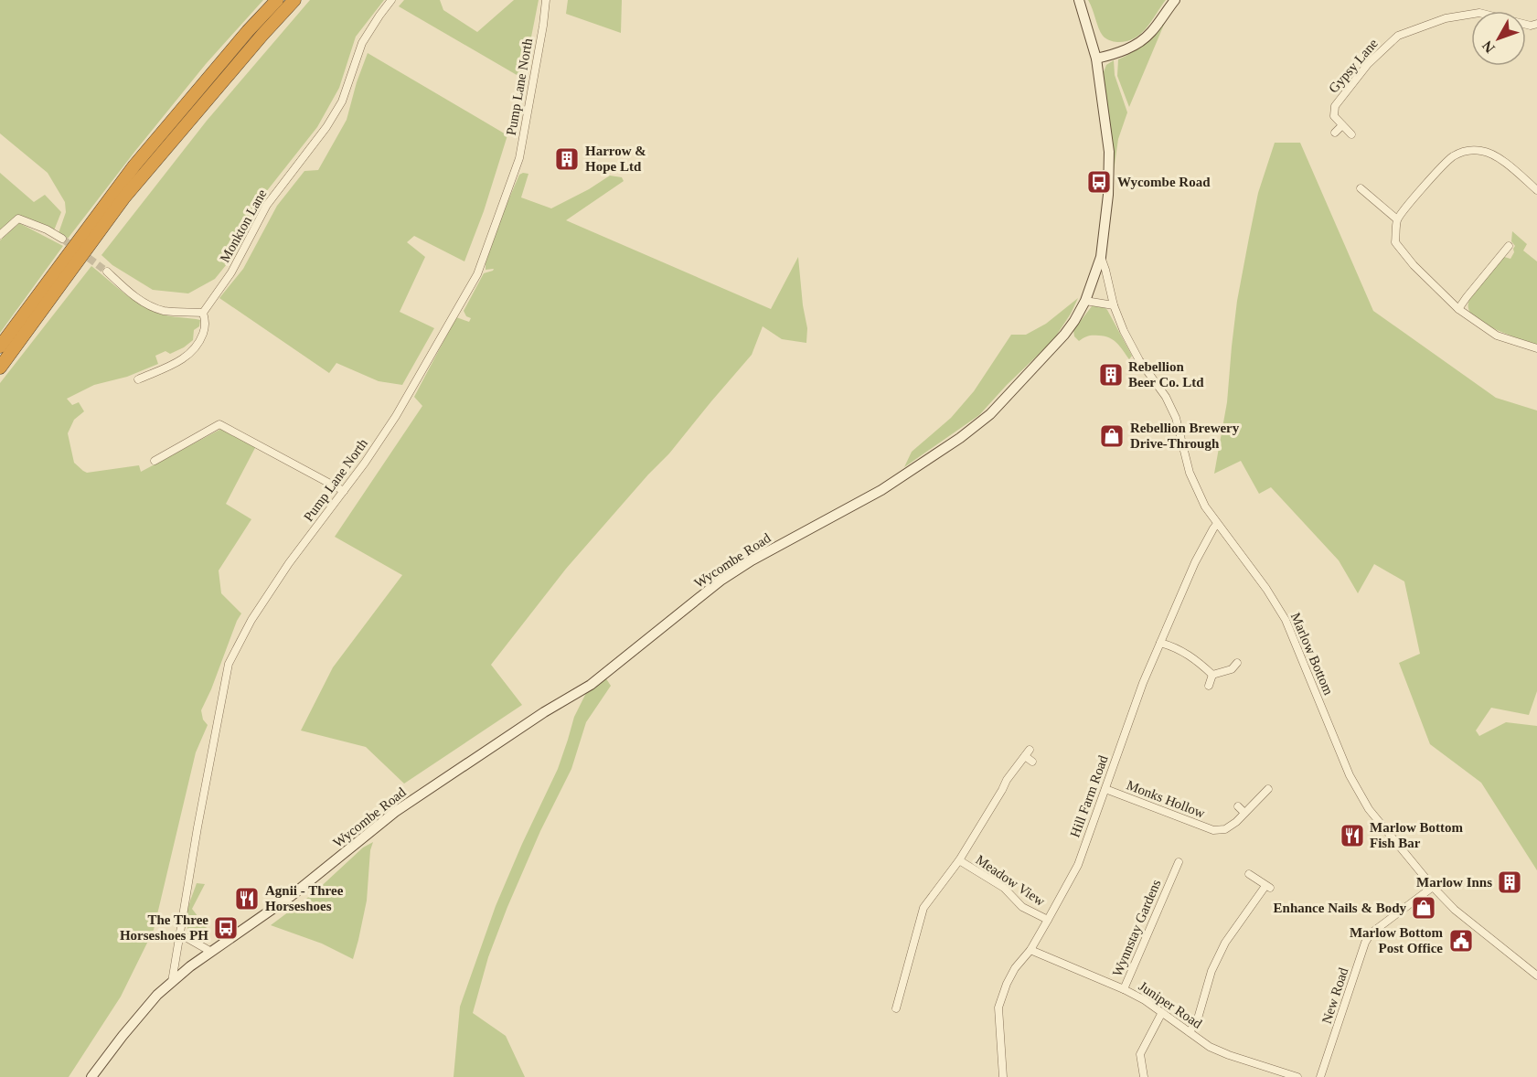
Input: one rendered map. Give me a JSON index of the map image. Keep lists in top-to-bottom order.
{
  "streets": {
    "street": [
      "Gypsy Lane",
      "Pump Lane North",
      "Monkton Lane",
      "Wycombe Road",
      "Marlow Bottom",
      "Hill Farm Road",
      "Monks Hollow",
      "Meadow View",
      "Wynnstay Gardens",
      "New Road",
      "Juniper Road"
    ]
  },
  "crossings": [
    ["Pump Lane North", "Wycombe Road"],
    ["Wycombe Road", "Marlow Bottom"],
    ["Marlow Bottom", "Hill Farm Road"],
    ["Marlow Bottom", "New Road"],
    ["Hill Farm Road", "Monks Hollow"],
    ["Hill Farm Road", "Meadow View"],
    ["Hill Farm Road", "Juniper Road"],
    ["Wynnstay Gardens", "Juniper Road"]
  ],
  "places": {
    "building": ["Harrow & Hope Ltd", "Rebellion Beer Co. Ltd", "Marlow Inns"],
    "bus stop": ["Wycombe Road", "The Three Horseshoes PH"],
    "shop": ["Rebellion Brewery Drive-Through", "Enhance Nails & Body"],
    "restaurant": ["Marlow Bottom Fish Bar", "Agnii - Three Horseshoes"],
    "public building": ["Marlow Bottom Post Office"]
  },
  "north": "bottom left"
}
